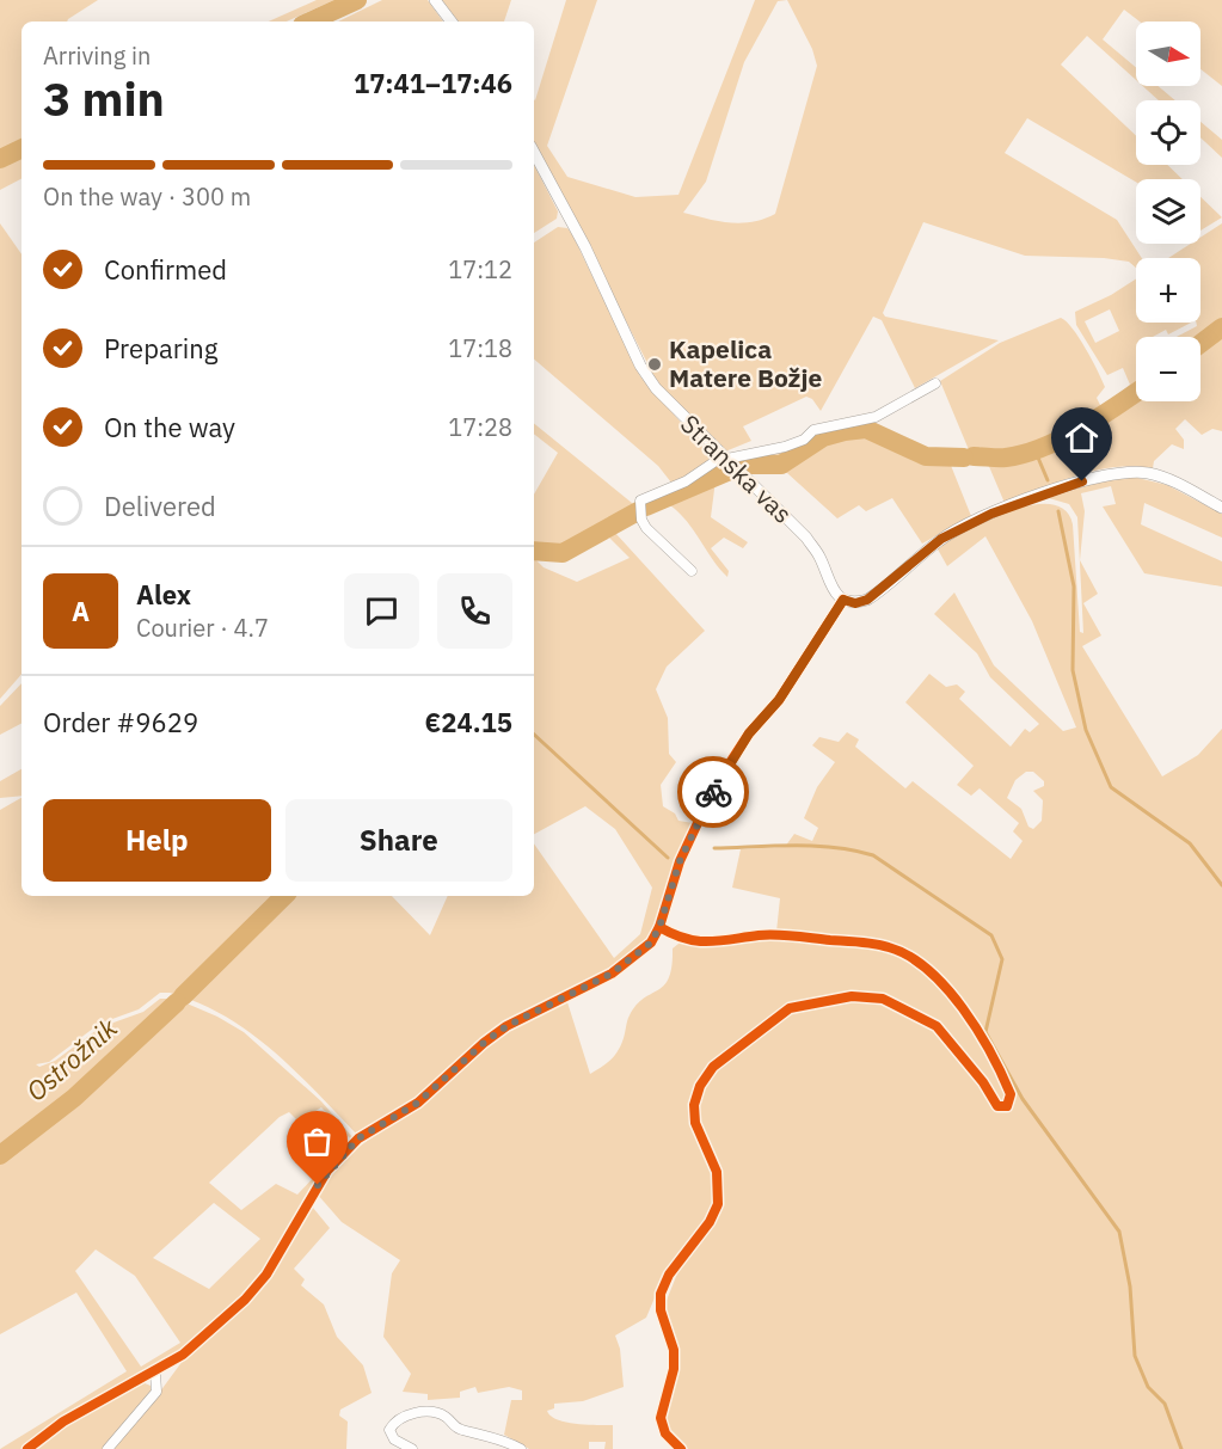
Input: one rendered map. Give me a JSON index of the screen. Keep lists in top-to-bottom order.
{
  "streets": {
    "street": ["Stranska vas"]
  },
  "water": ["Ostrožnik"],
  "places": ["Kapelica Matere Božje"],
  "north": "right",
  "page": {
    "map_buttons": ["+", "−"],
    "heading": ["3 min", "Arriving in", "17:41–17:46"],
    "panel": [
      "Alex",
      "Courier · 4.7",
      "Order #9629",
      "€24.15"
    ],
    "bar": "On the way · 300 m",
    "list": [
      ["Confirmed", "17:12"],
      ["Preparing", "17:18"],
      ["On the way", "17:28"],
      "Delivered"
    ],
    "round": "A",
    "buttons": ["Help", "Share"]
  }
}
